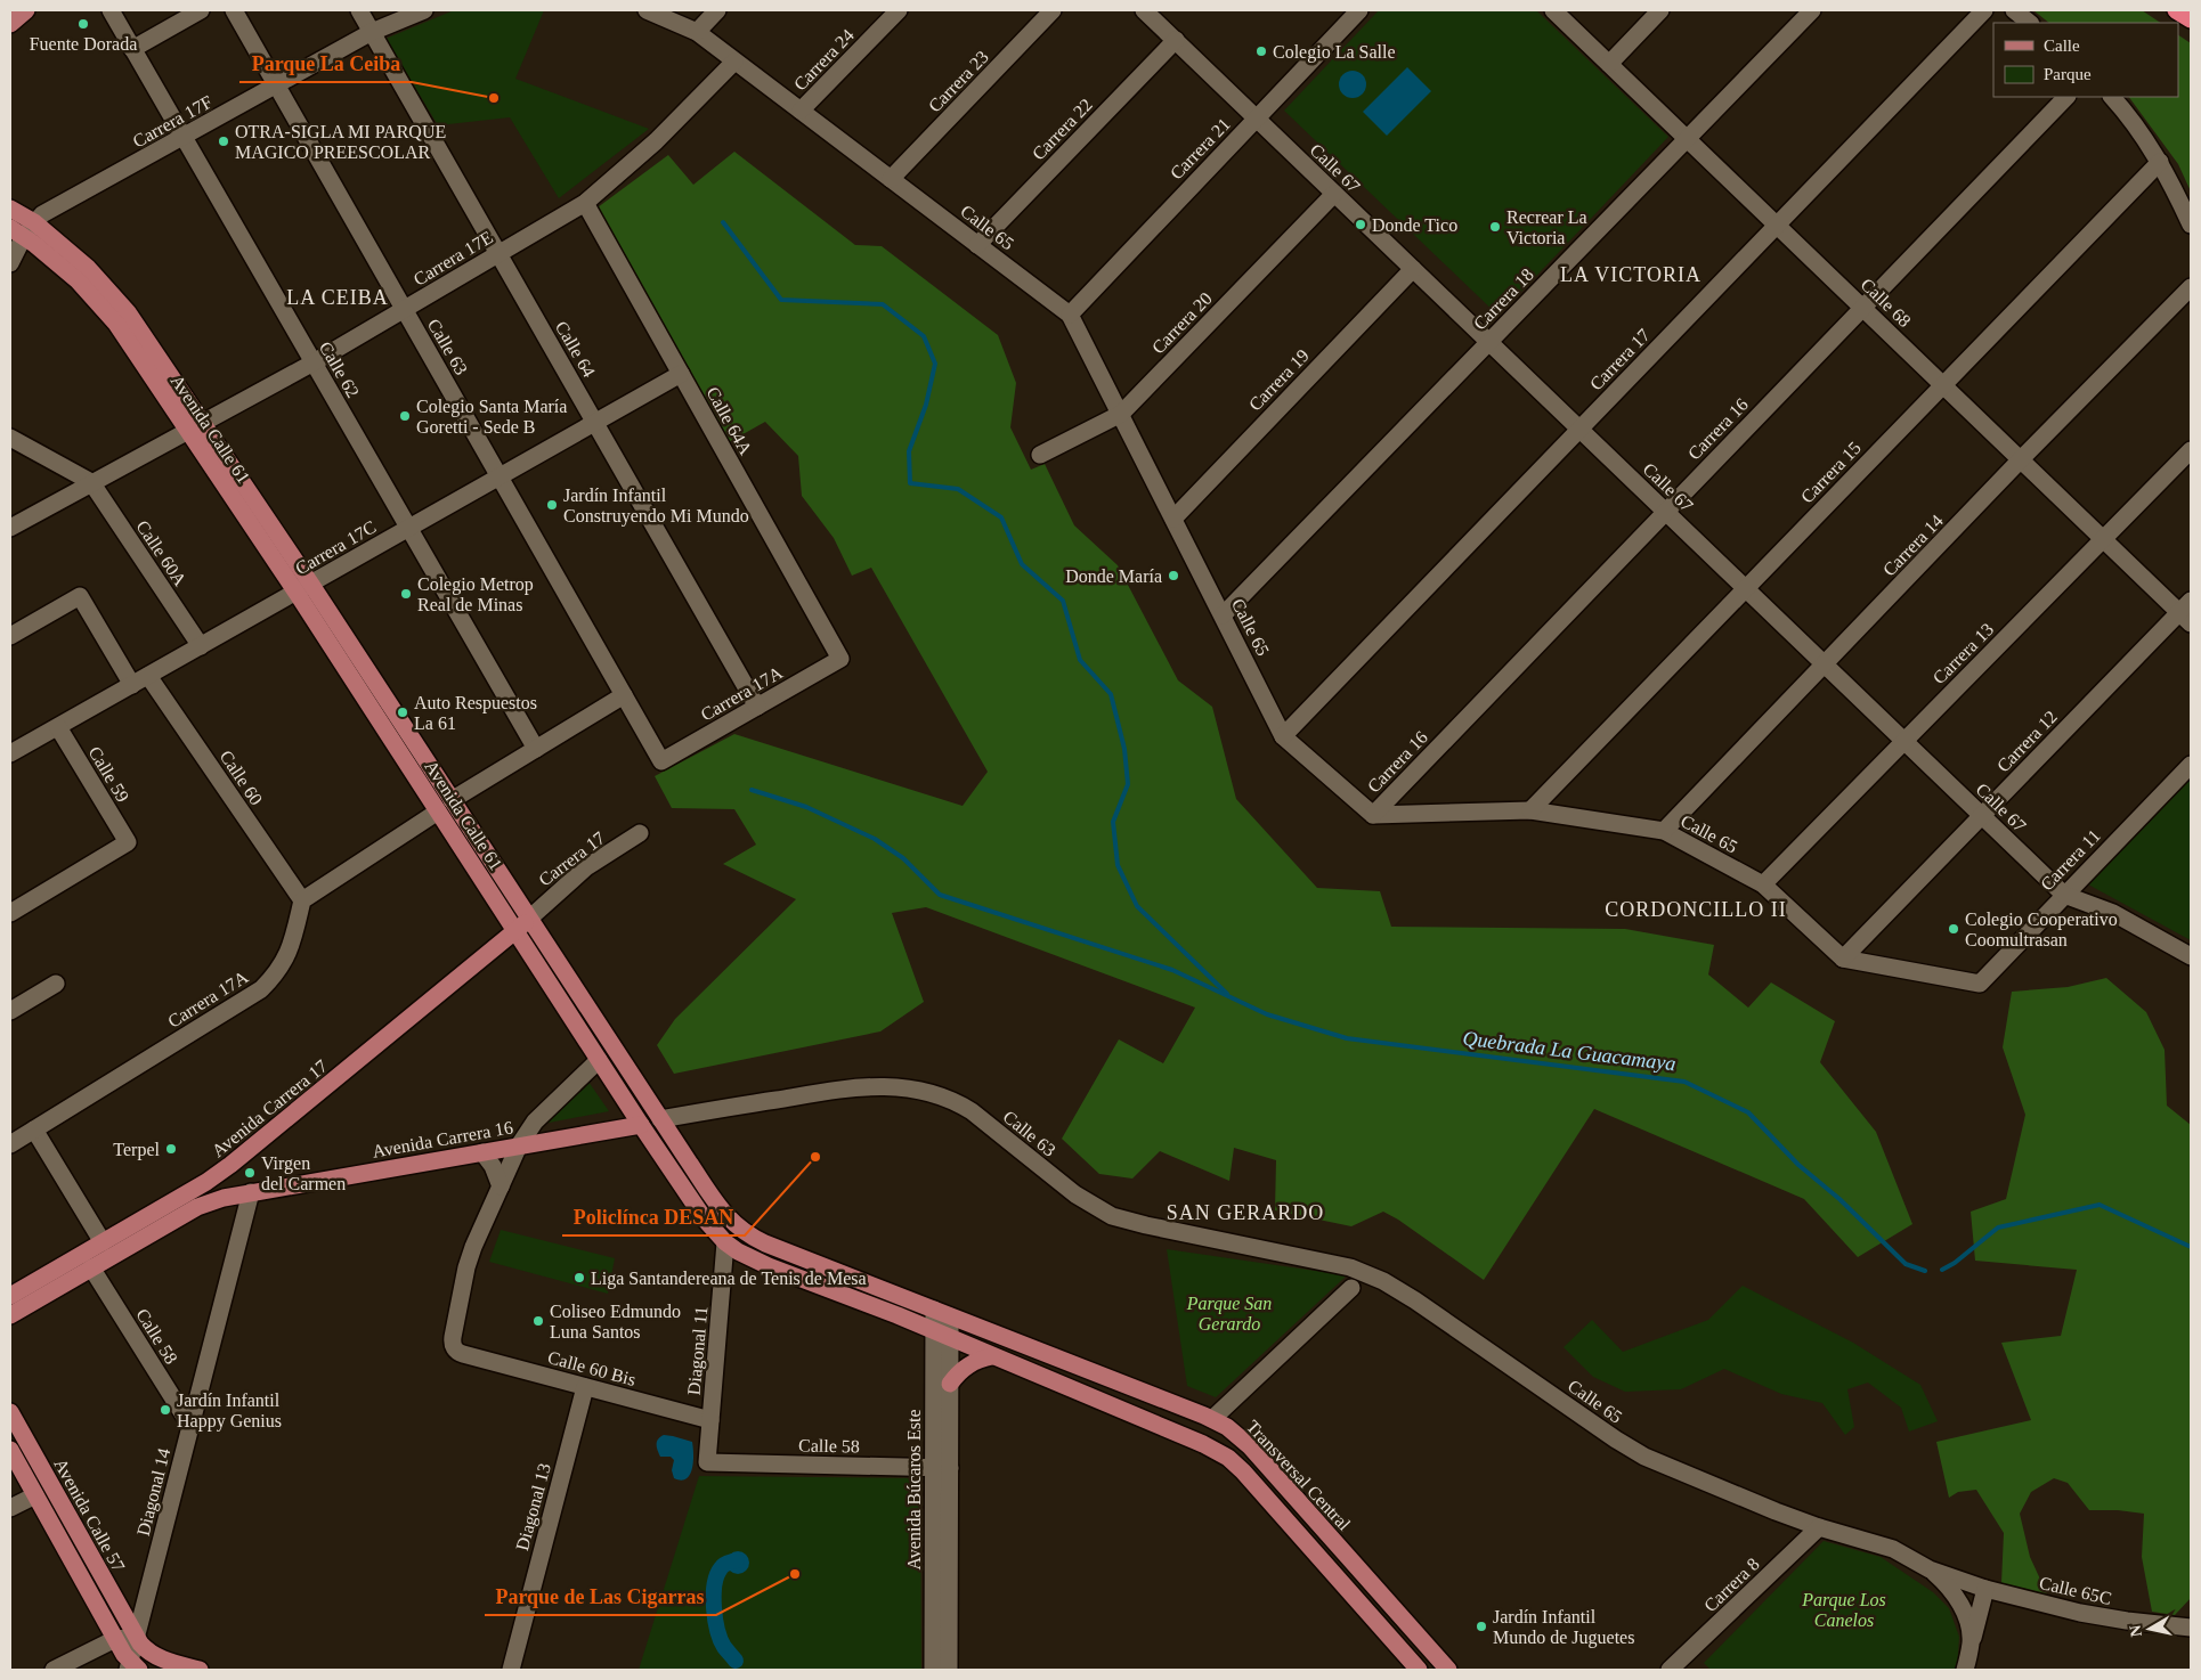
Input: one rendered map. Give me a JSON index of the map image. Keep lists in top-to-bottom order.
{
  "streets": {
    "main road": [
      "Avenida Calle 61",
      "Avenida Carrera 17",
      "Avenida Carrera 16",
      "Transversal Central",
      "Avenida Calle 57"
    ],
    "street": [
      "Carrera 24",
      "Carrera 23",
      "Carrera 17F",
      "Carrera 22",
      "Carrera 21",
      "Calle 67",
      "Calle 65",
      "Carrera 17E",
      "Carrera 18",
      "Calle 68",
      "Carrera 20",
      "Calle 63",
      "Calle 64",
      "Carrera 17",
      "Calle 62",
      "Carrera 19",
      "Calle 64A",
      "Carrera 16",
      "Carrera 15",
      "Carrera 14",
      "Carrera 17C",
      "Calle 60A",
      "Carrera 13",
      "Carrera 17A",
      "Carrera 12",
      "Calle 59",
      "Calle 60",
      "Carrera 11",
      "Calle 58",
      "Diagonal 11",
      "Calle 60 Bis",
      "Avenida Búcaros Este",
      "Diagonal 14",
      "Diagonal 13",
      "Carrera 8",
      "Calle 65C"
    ]
  },
  "crossings": [
    ["Carrera 24", "Calle 65"],
    ["Carrera 23", "Calle 65"],
    ["Carrera 17F", "Calle 63"],
    ["Carrera 17F", "Calle 64"],
    ["Carrera 17F", "Calle 62"],
    ["Carrera 17F", "Avenida Calle 61"],
    ["Carrera 22", "Calle 67"],
    ["Carrera 22", "Calle 65"],
    ["Carrera 21", "Calle 67"],
    ["Carrera 21", "Calle 65"],
    ["Calle 67", "Carrera 18"],
    ["Calle 67", "Carrera 20"],
    ["Calle 67", "Carrera 17"],
    ["Calle 67", "Carrera 19"],
    ["Calle 67", "Carrera 16"],
    ["Calle 67", "Carrera 15"],
    ["Calle 67", "Carrera 14"],
    ["Calle 67", "Carrera 13"],
    ["Calle 67", "Carrera 12"],
    ["Calle 67", "Carrera 11"],
    ["Calle 65", "Carrera 17E"],
    ["Calle 65", "Carrera 18"],
    ["Calle 65", "Carrera 20"],
    ["Calle 65", "Calle 63"],
    ["Calle 65", "Carrera 17"],
    ["Calle 65", "Carrera 19"],
    ["Calle 65", "Carrera 16"],
    ["Calle 65", "Carrera 15"],
    ["Calle 65", "Carrera 14"],
    ["Calle 65", "Carrera 13"],
    ["Calle 65", "Carrera 12"],
    ["Calle 65", "Carrera 11"],
    ["Calle 65", "Carrera 8"],
    ["Calle 65", "Calle 65C"],
    ["Carrera 17E", "Calle 63"],
    ["Carrera 17E", "Calle 64"],
    ["Carrera 17E", "Calle 62"],
    ["Carrera 17E", "Calle 64A"],
    ["Carrera 17E", "Avenida Calle 61"],
    ["Carrera 17E", "Calle 60A"],
    ["Carrera 18", "Calle 68"],
    ["Calle 68", "Carrera 17"],
    ["Calle 68", "Carrera 16"],
    ["Calle 68", "Carrera 15"],
    ["Calle 68", "Carrera 14"],
    ["Calle 68", "Carrera 13"],
    ["Calle 68", "Carrera 12"],
    ["Calle 63", "Avenida Calle 61"],
    ["Calle 63", "Carrera 17C"],
    ["Calle 63", "Carrera 17A"],
    ["Calle 64", "Carrera 17C"],
    ["Calle 64", "Carrera 17A"],
    ["Carrera 17", "Avenida Calle 61"],
    ["Carrera 17", "Avenida Carrera 17"],
    ["Calle 62", "Carrera 17C"],
    ["Calle 64A", "Carrera 17C"],
    ["Calle 64A", "Carrera 17A"],
    ["Avenida Calle 61", "Carrera 17C"],
    ["Avenida Calle 61", "Avenida Carrera 17"],
    ["Avenida Calle 61", "Avenida Carrera 16"],
    ["Avenida Calle 61", "Diagonal 11"],
    ["Avenida Calle 61", "Transversal Central"],
    ["Avenida Calle 61", "Avenida Búcaros Este"],
    ["Carrera 17C", "Calle 60A"],
    ["Carrera 17C", "Calle 59"],
    ["Carrera 17C", "Calle 60"],
    ["Carrera 17A", "Calle 60"],
    ["Carrera 12", "Carrera 11"],
    ["Avenida Carrera 16", "Diagonal 14"],
    ["Calle 58", "Diagonal 11"],
    ["Calle 58", "Avenida Búcaros Este"],
    ["Calle 58", "Diagonal 14"],
    ["Diagonal 11", "Calle 60 Bis"],
    ["Calle 60 Bis", "Diagonal 13"],
    ["Transversal Central", "Avenida Búcaros Este"],
    ["Diagonal 14", "Avenida Calle 57"],
    ["Carrera 8", "Calle 65C"]
  ],
  "districts": [
    "LA VICTORIA",
    "LA CEIBA",
    "CORDONCILLO II",
    "SAN GERARDO"
  ],
  "water": ["Quebrada La Guacamaya"],
  "parks": ["Parque San Gerardo", "Parque Los Canelos"],
  "places": [
    "Fuente Dorada",
    "Colegio La Salle",
    "Parque La Ceiba",
    "OTRA-SIGLA MI PARQUE MAGICO PREESCOLAR",
    "Donde Tico",
    "Recrear La Victoria",
    "Colegio Santa María Goretti - Sede B",
    "Jardín Infantil Construyendo Mi Mundo",
    "Donde María",
    "Colegio Metrop Real de Minas",
    "Auto Respuestos La 61",
    "Colegio Cooperativo Coomultrasan",
    "Terpel",
    "Policlínca DESAN",
    "Virgen del Carmen",
    "Liga Santandereana de Tenis de Mesa",
    "Coliseo Edmundo Luna Santos",
    "Jardín Infantil Happy Genius",
    "Parque de Las Cigarras",
    "Jardín Infantil Mundo de Juguetes"
  ],
  "legend": ["Calle", "Parque"],
  "north": "left"
}
